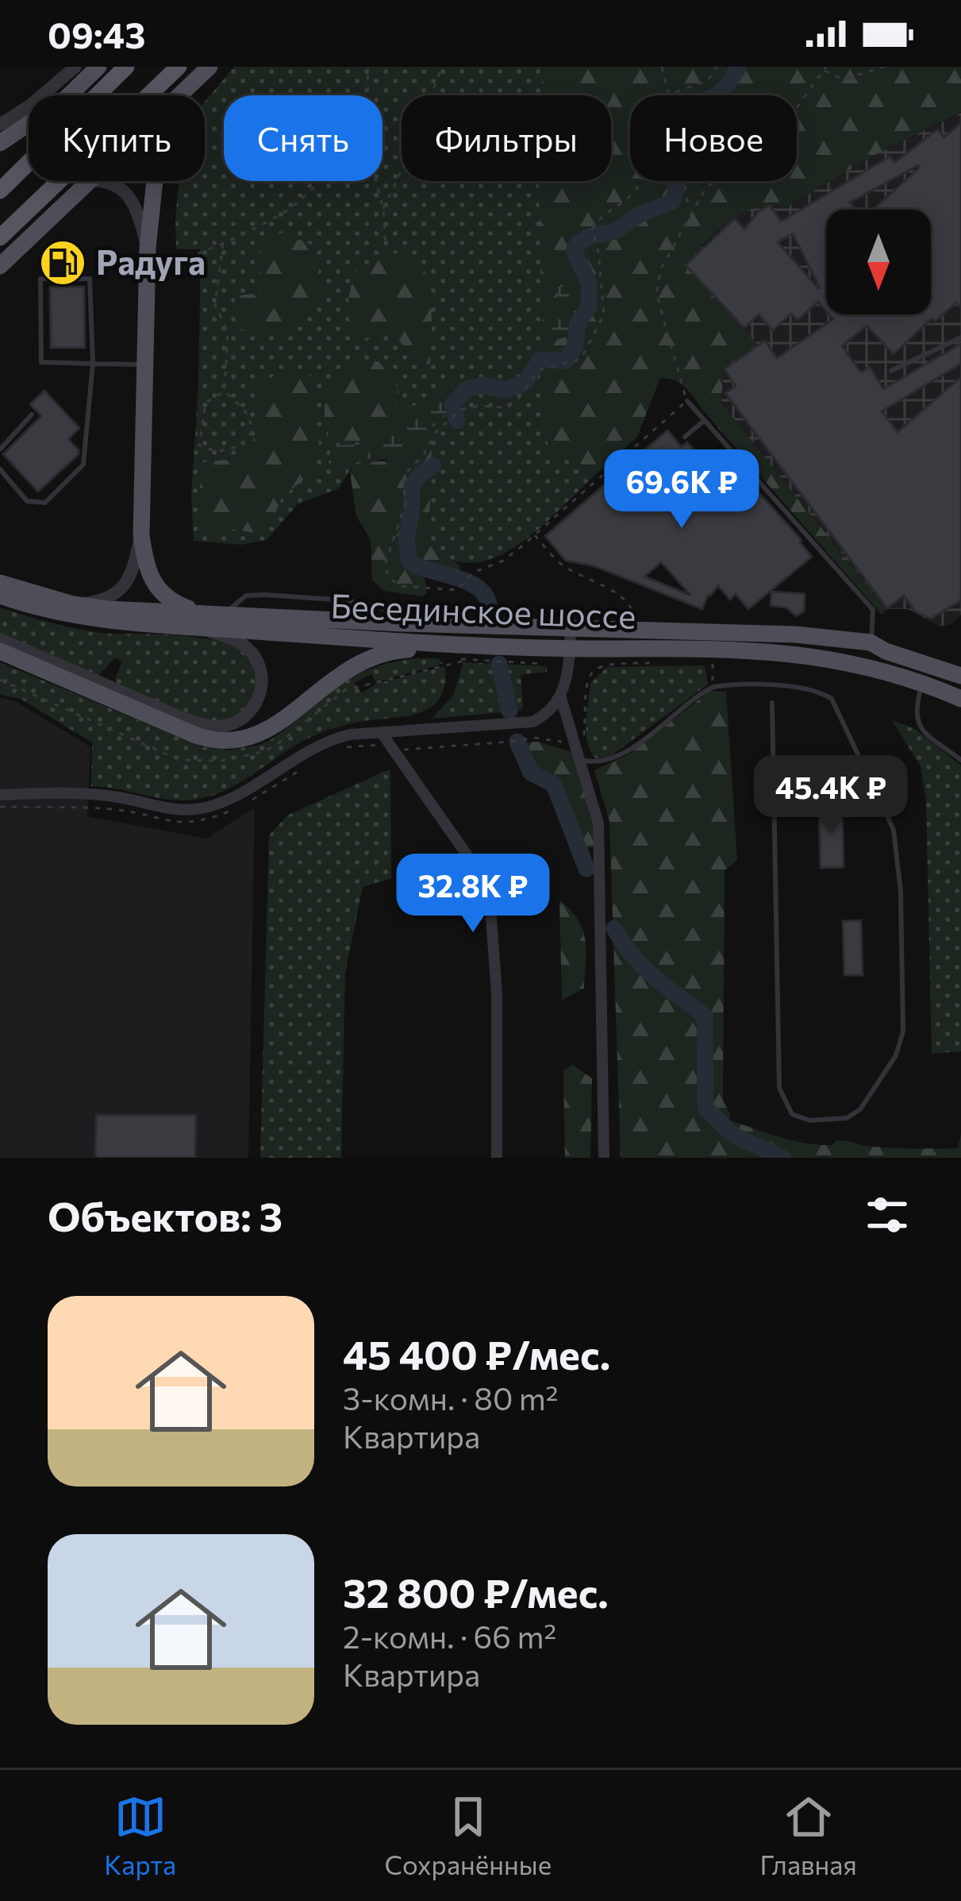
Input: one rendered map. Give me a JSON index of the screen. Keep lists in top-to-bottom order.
{
  "streets": {
    "main road": ["Бесединское шоссе"]
  },
  "places": {
    "fuel station": ["Радуга"]
  },
  "north": "bottom",
  "page": {
    "status": "09:43",
    "chip": [
      "Купить",
      "Снять",
      "Фильтры",
      "Новое"
    ],
    "price": ["69.6K ₽", "45.4K ₽", "32.8K ₽"],
    "heading": "Объектов: 3",
    "list": [
      {
        "name": "45 400 ₽/мес.",
        "note": "3-комн. · 80 m² · Квартира"
      },
      {
        "name": "32 800 ₽/мес.",
        "note": "2-комн. · 66 m² · Квартира"
      }
    ],
    "tabs": ["Карта", "Сохранённые", "Главная"]
  }
}
